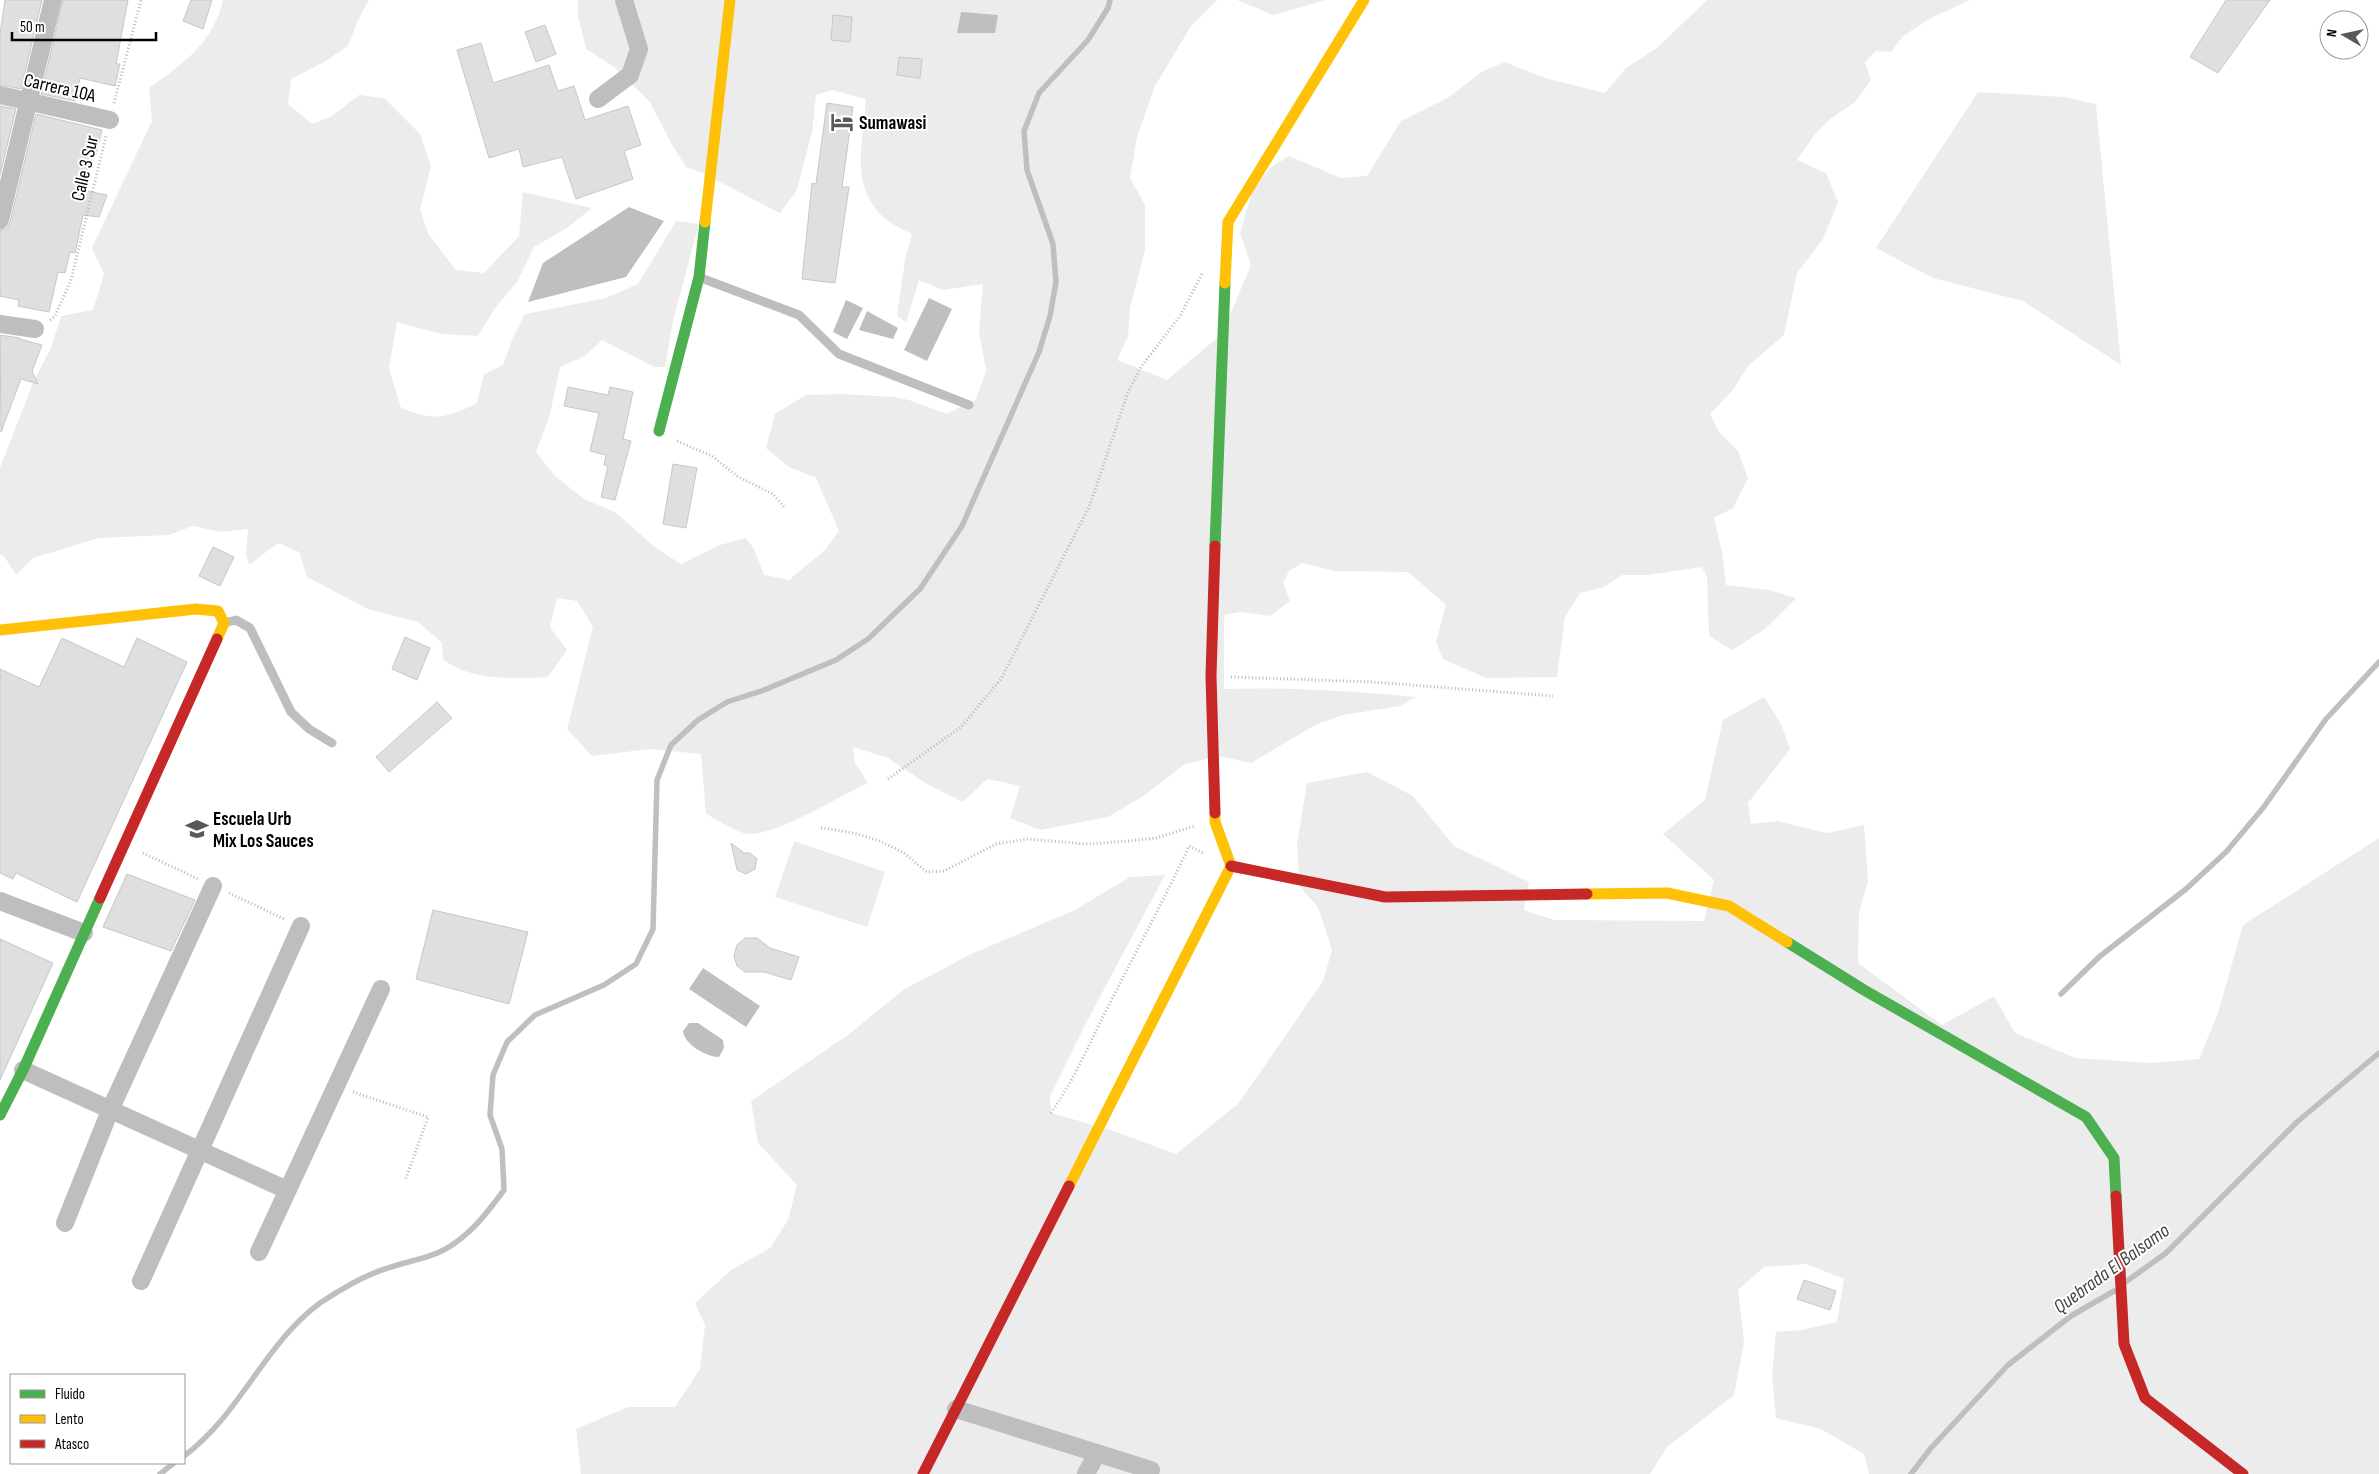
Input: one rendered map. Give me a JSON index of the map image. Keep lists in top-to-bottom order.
{
  "streets": {
    "street": ["Carrera 10A"],
    "path": ["Calle 3 Sur"]
  },
  "crossings": [
    ["Carrera 10A", "Calle 3 Sur"]
  ],
  "water": ["Quebrada El Balsamo"],
  "places": {
    "hotel": ["Sumawasi"],
    "school or university": ["Escuela Urb Mix Los Sauces"]
  },
  "legend": ["Fluido", "Lento", "Atasco"],
  "scale_bar": "50 m",
  "north": "left"
}
